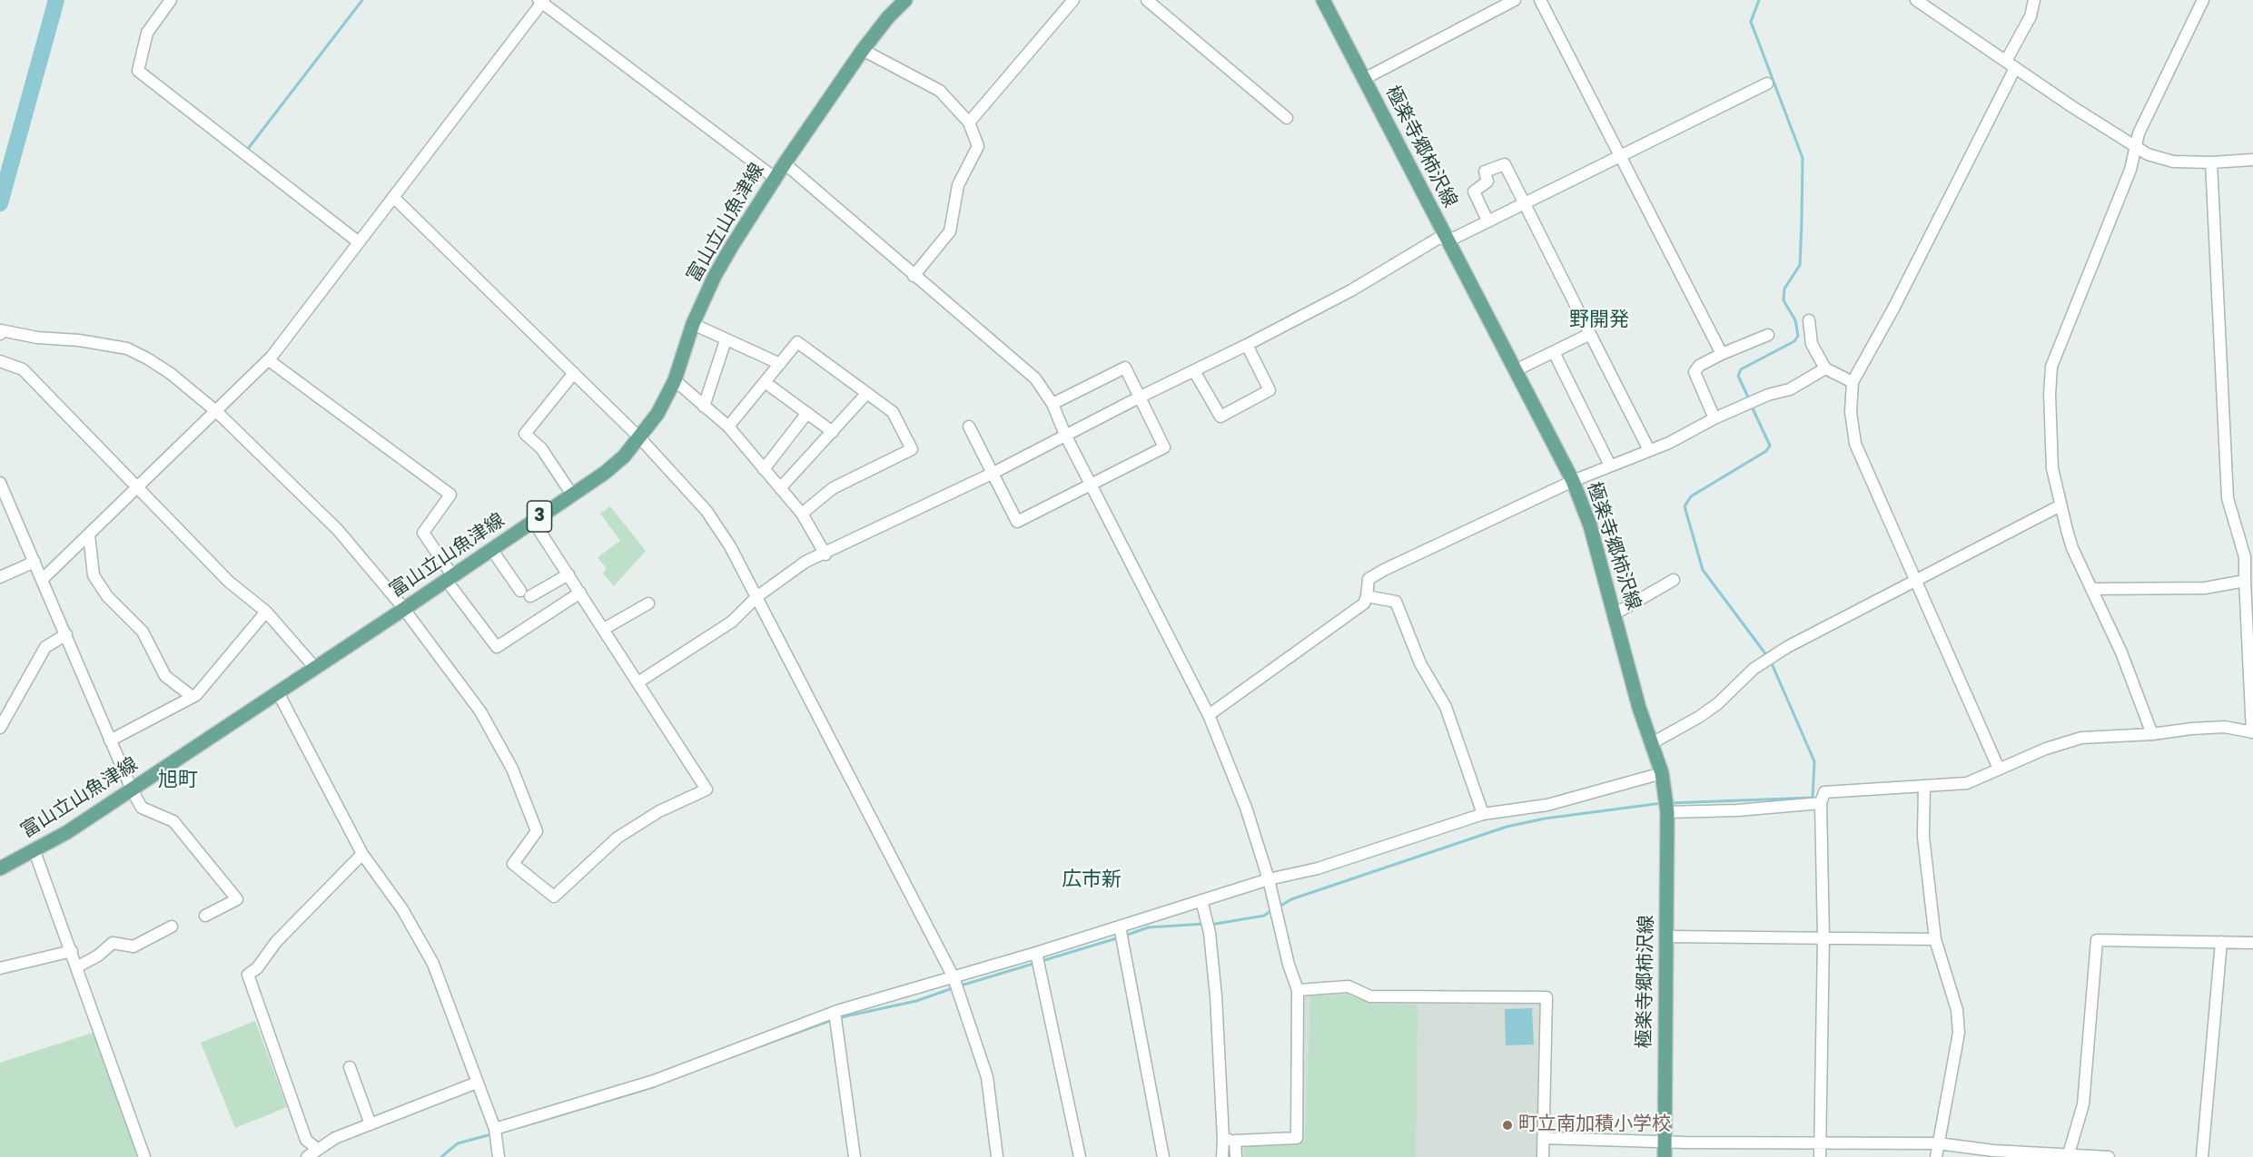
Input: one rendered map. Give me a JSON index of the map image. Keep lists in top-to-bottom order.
{
  "streets": {
    "main road": ["極楽寺郷柿沢線", "富山立山魚津線", "3"]
  },
  "districts": ["野開発", "旭町", "広市新"],
  "places": ["町立南加積小学校"]
}
